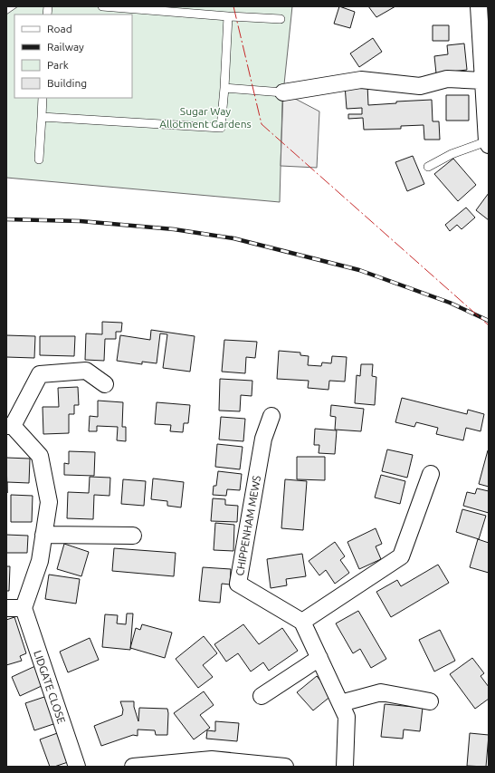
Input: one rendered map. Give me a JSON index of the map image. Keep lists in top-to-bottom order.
{
  "streets": {
    "street": ["CHIPPENHAM MEWS", "LIDGATE CLOSE"]
  },
  "parks": ["Sugar Way Allotment Gardens"],
  "legend": [
    "Road",
    "Railway",
    "Park",
    "Building"
  ]
}
